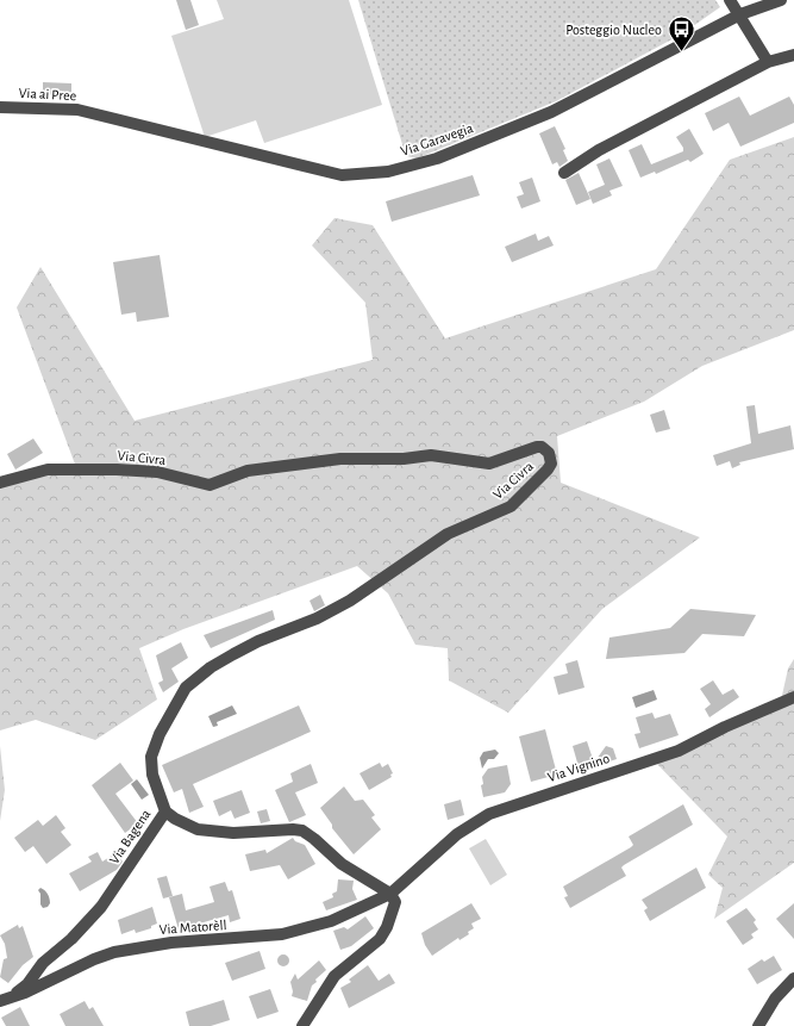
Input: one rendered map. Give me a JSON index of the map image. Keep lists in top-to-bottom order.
{
  "streets": {
    "street": [
      "Via ai Pree",
      "Via Garavegia",
      "Via Civra",
      "Via Vignino",
      "Via Bagena",
      "Via Matorèll"
    ]
  },
  "crossings": [
    ["Via ai Pree", "Via Garavegia"],
    ["Via Civra", "Via Bagena"],
    ["Via Vignino", "Via Bagena"],
    ["Via Vignino", "Via Matorèll"],
    ["Via Bagena", "Via Matorèll"]
  ],
  "places": {
    "bus stop": ["Posteggio Nucleo"]
  }
}
